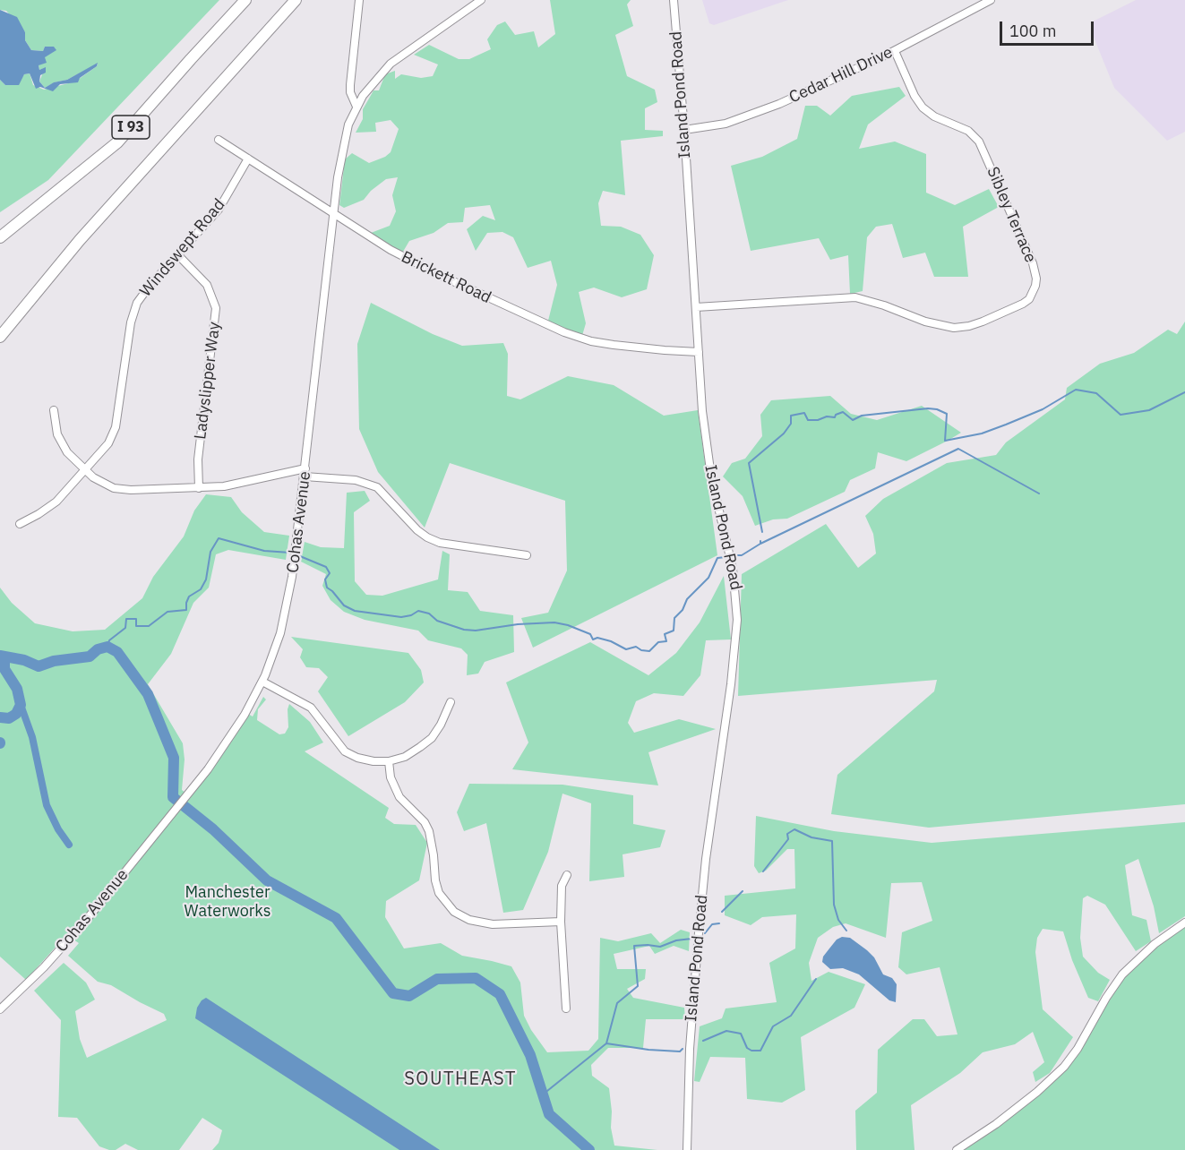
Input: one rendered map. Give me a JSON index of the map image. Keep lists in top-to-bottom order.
{
  "streets": {
    "highway": ["I 93"],
    "street": [
      "Cedar Hill Drive",
      "Island Pond Road",
      "Sibley Terrace",
      "Windswept Road",
      "Brickett Road",
      "Ladyslipper Way",
      "Cohas Avenue"
    ]
  },
  "crossings": [
    ["Cedar Hill Drive", "Island Pond Road"],
    ["Cedar Hill Drive", "Sibley Terrace"],
    ["Island Pond Road", "Sibley Terrace"],
    ["Island Pond Road", "Brickett Road"],
    ["Windswept Road", "Brickett Road"],
    ["Windswept Road", "Ladyslipper Way"],
    ["Brickett Road", "Cohas Avenue"]
  ],
  "districts": ["SOUTHEAST"],
  "parks": ["Manchester Waterworks"],
  "scale_bar": "100 m"
}
